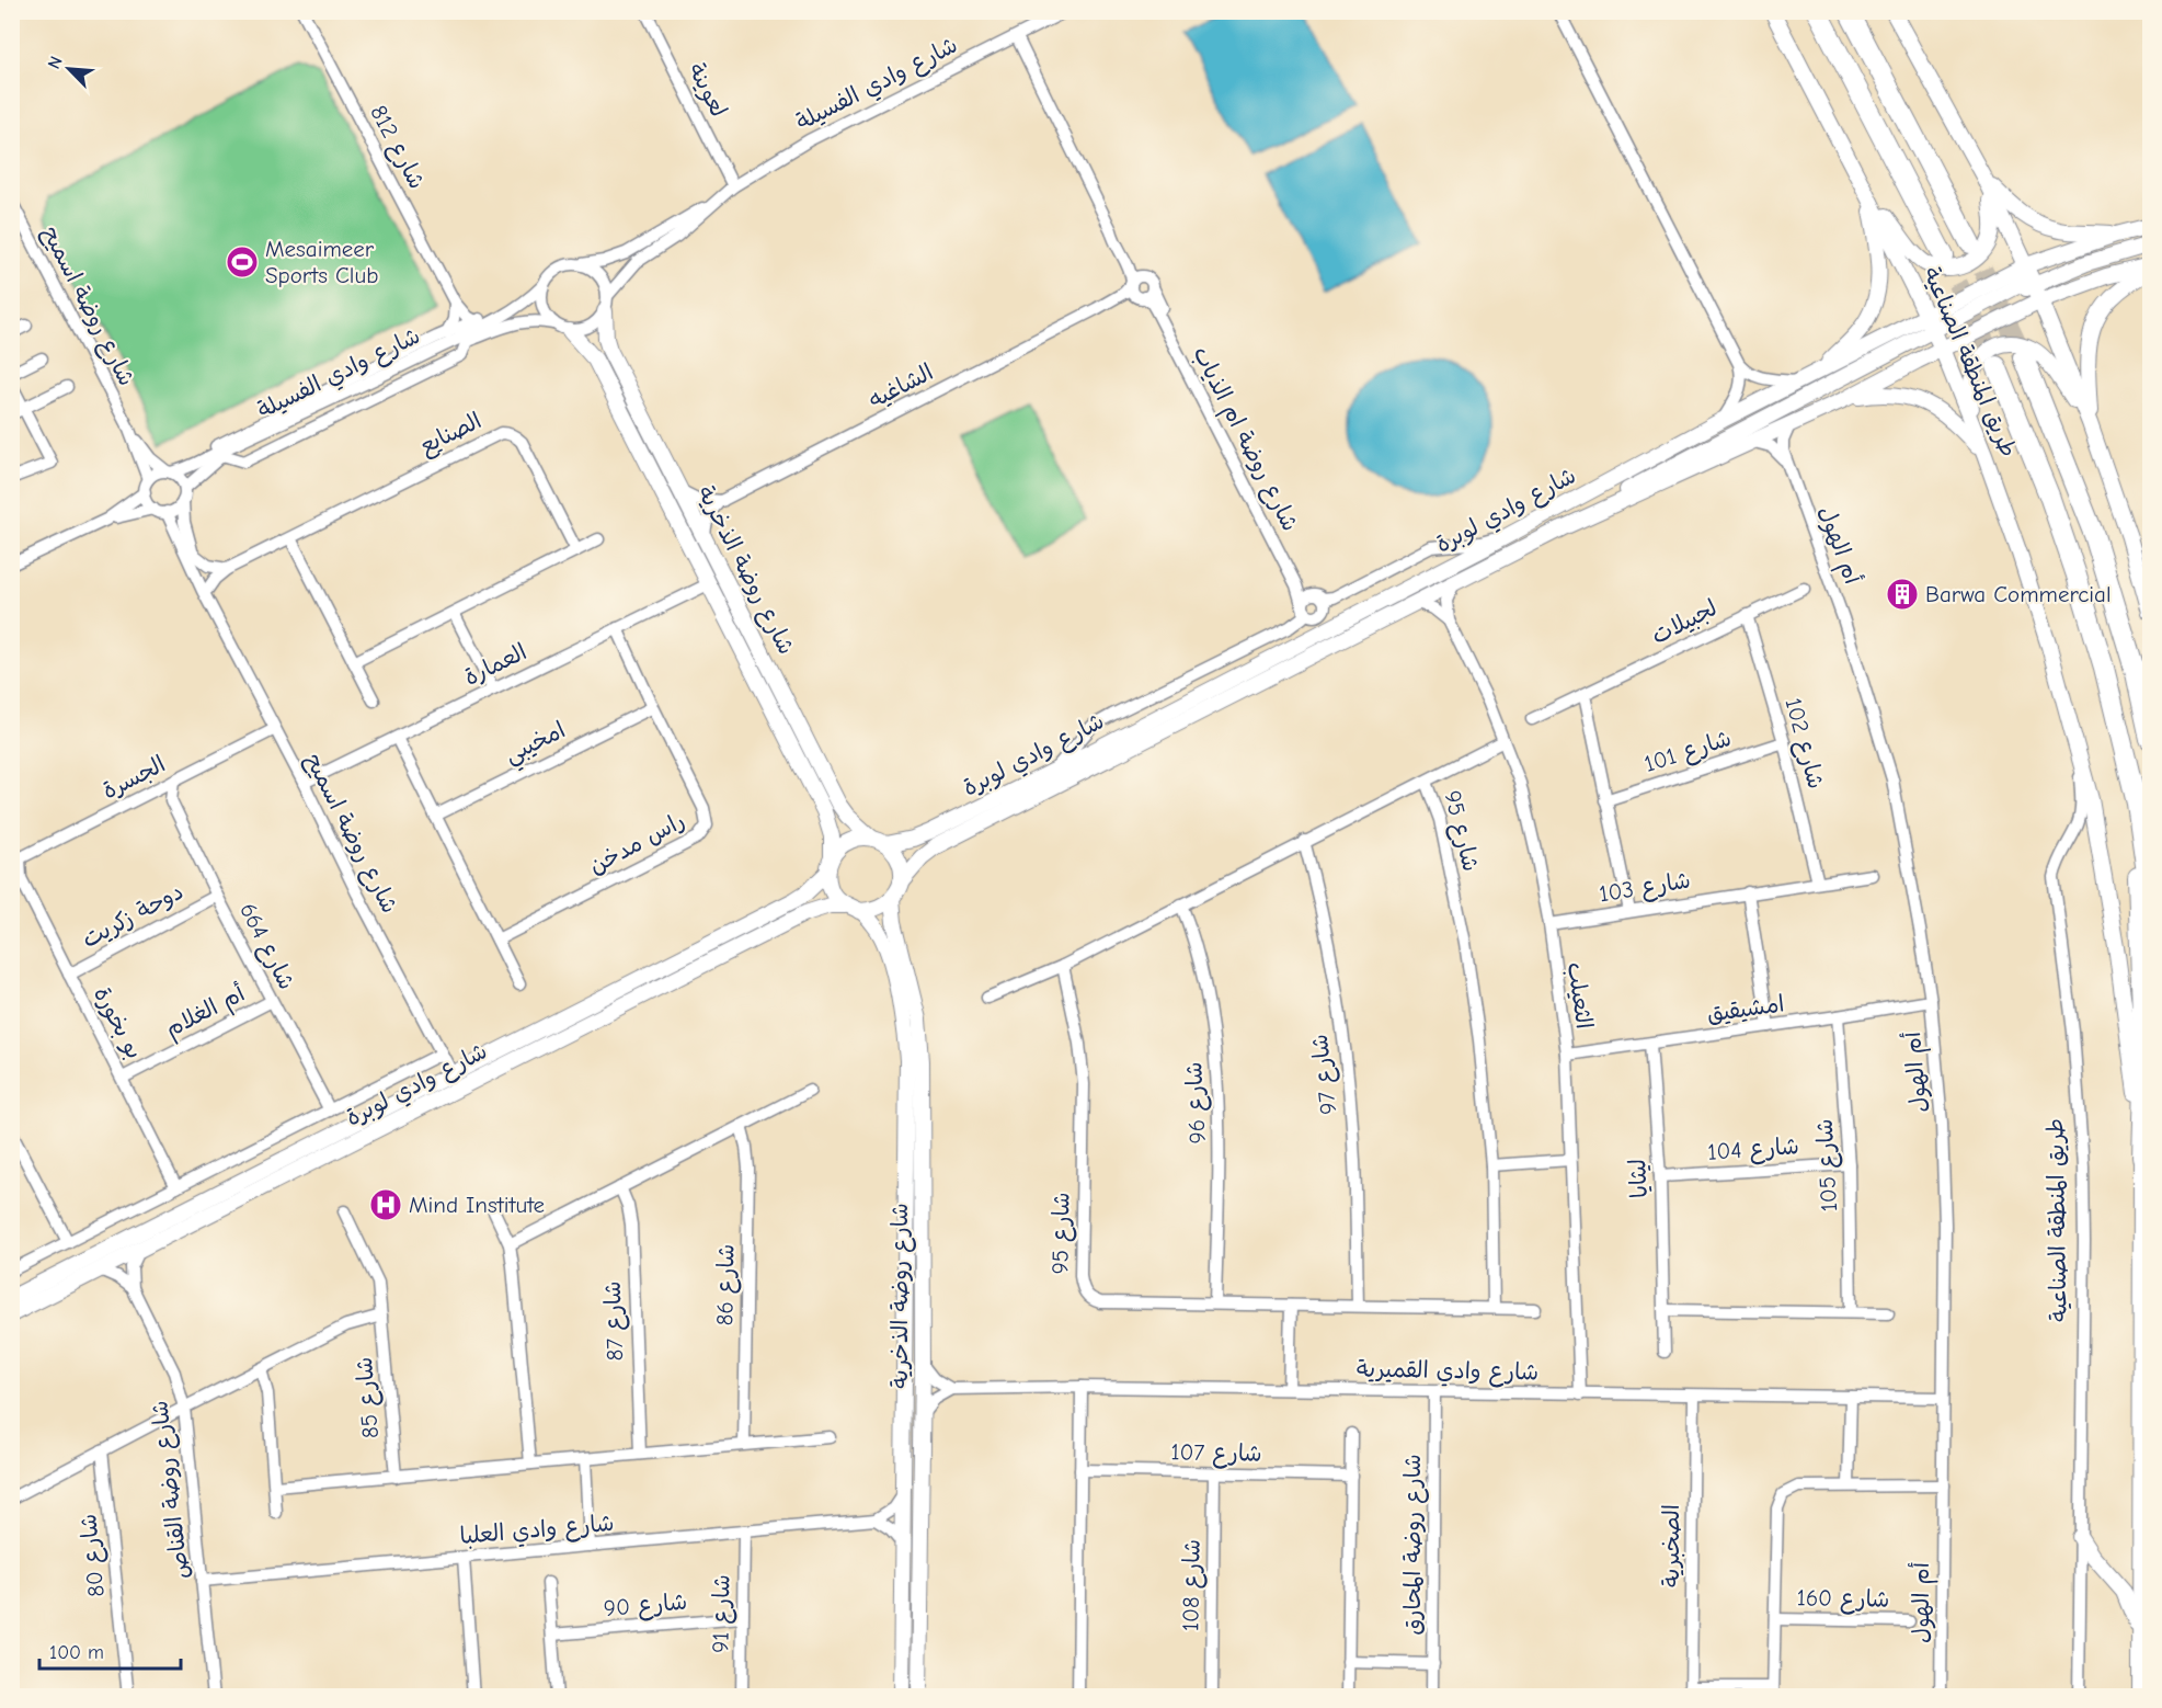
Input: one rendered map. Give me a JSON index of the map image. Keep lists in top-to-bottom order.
{
  "streets": {
    "highway": ["طريق المنطقة الصناعية"],
    "street": [
      "شارع وادي الفسيلة",
      "لعوينة",
      "شارع 812",
      "شارع روضة اسميح",
      "الشاغيه",
      "الصنايع",
      "شارع روضة ام الذياب",
      "شارع وادي لوبرة",
      "أم الهول",
      "شارع روضة الذخرية",
      "لجبيلات",
      "العمارة",
      "امخيبي",
      "شارع 102",
      "شارع 101",
      "الجسرة",
      "شارع 95",
      "راس مدخن",
      "شارع 103",
      "دوحة زكريت",
      "شارع 664",
      "الثعيلب",
      "امشيقيق",
      "أم الغلام",
      "بو بخورة",
      "شارع 97",
      "شارع 96",
      "شارع 104",
      "شارع 105",
      "ليثايا",
      "شارع 86",
      "شارع 87",
      "شارع وادي القميرية",
      "شارع 85",
      "شارع 107",
      "شارع روضة القناص",
      "شارع وادي العلبا",
      "شارع روضة المحارق",
      "الصخبرية",
      "شارع 80",
      "شارع 108",
      "شارع 160",
      "شارع 90",
      "شارع 91"
    ]
  },
  "crossings": [
    ["شارع وادي الفسيلة", "لعوينة"],
    ["شارع وادي الفسيلة", "شارع روضة اسميح"],
    ["شارع وادي الفسيلة", "شارع روضة الذخرية"],
    ["شارع روضة اسميح", "الصنايع"],
    ["شارع روضة اسميح", "شارع وادي لوبرة"],
    ["شارع روضة اسميح", "العمارة"],
    ["شارع روضة اسميح", "الجسرة"],
    ["طريق المنطقة الصناعية", "شارع وادي لوبرة"],
    ["الشاغيه", "شارع روضة ام الذياب"],
    ["شارع وادي لوبرة", "أم الهول"],
    ["شارع وادي لوبرة", "شارع روضة الذخرية"],
    ["شارع وادي لوبرة", "شارع 664"],
    ["شارع وادي لوبرة", "بو بخورة"],
    ["أم الهول", "امشيقيق"],
    ["أم الهول", "شارع وادي القميرية"],
    ["شارع روضة الذخرية", "العمارة"],
    ["لجبيلات", "شارع 102"],
    ["العمارة", "راس مدخن"],
    ["امخيبي", "راس مدخن"],
    ["شارع 102", "شارع 101"],
    ["شارع 102", "شارع 103"],
    ["الجسرة", "بو بخورة"],
    ["شارع 95", "الثعيلب"],
    ["شارع 95", "شارع 97"],
    ["شارع 95", "شارع 96"],
    ["شارع 103", "الثعيلب"],
    ["دوحة زكريت", "شارع 664"],
    ["دوحة زكريت", "بو بخورة"],
    ["شارع 664", "أم الغلام"],
    ["الثعيلب", "امشيقيق"],
    ["الثعيلب", "شارع وادي القميرية"],
    ["امشيقيق", "شارع 105"],
    ["امشيقيق", "ليثايا"],
    ["أم الغلام", "بو بخورة"],
    ["شارع 104", "شارع 105"],
    ["شارع 104", "ليثايا"],
    ["شارع وادي القميرية", "شارع روضة المحارق"],
    ["شارع وادي القميرية", "الصخبرية"],
    ["شارع 85", "شارع روضة القناص"],
    ["شارع 107", "شارع 108"],
    ["شارع روضة القناص", "شارع وادي العلبا"],
    ["شارع وادي العلبا", "شارع 91"],
    ["شارع 90", "شارع 91"]
  ],
  "places": {
    "sports": ["Mesaimeer Sports Club"],
    "building": ["Barwa Commercial"],
    "hospital": ["Mind Institute"]
  },
  "scale_bar": "100 m",
  "north": "top left"
}
